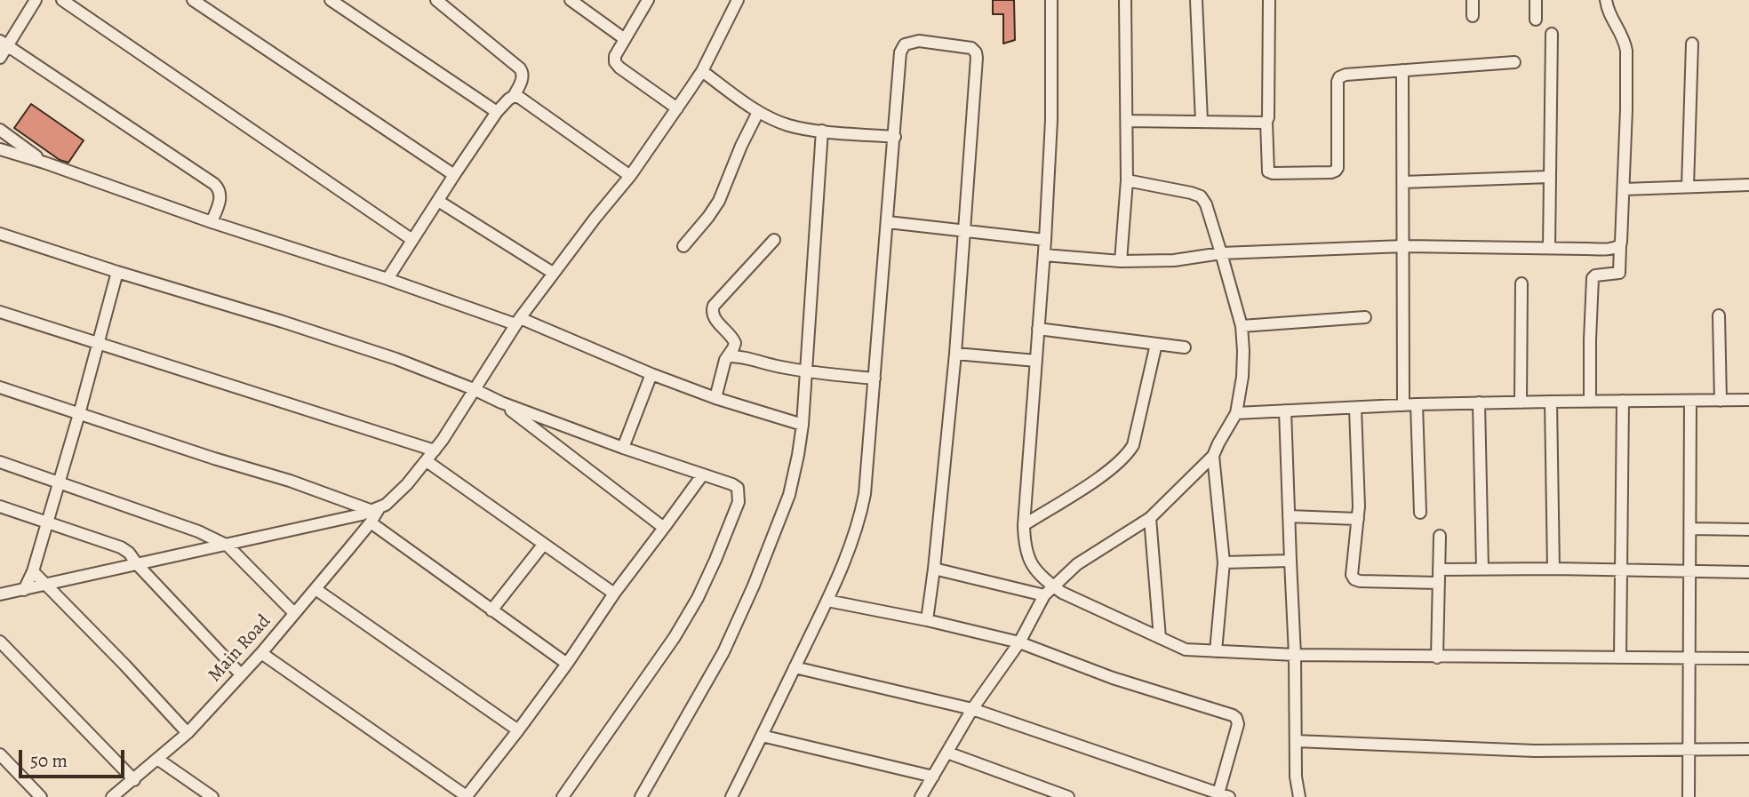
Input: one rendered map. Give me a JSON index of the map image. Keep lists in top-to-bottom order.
{
  "streets": {
    "street": ["Main Road"]
  },
  "scale_bar": "50 m"
}
